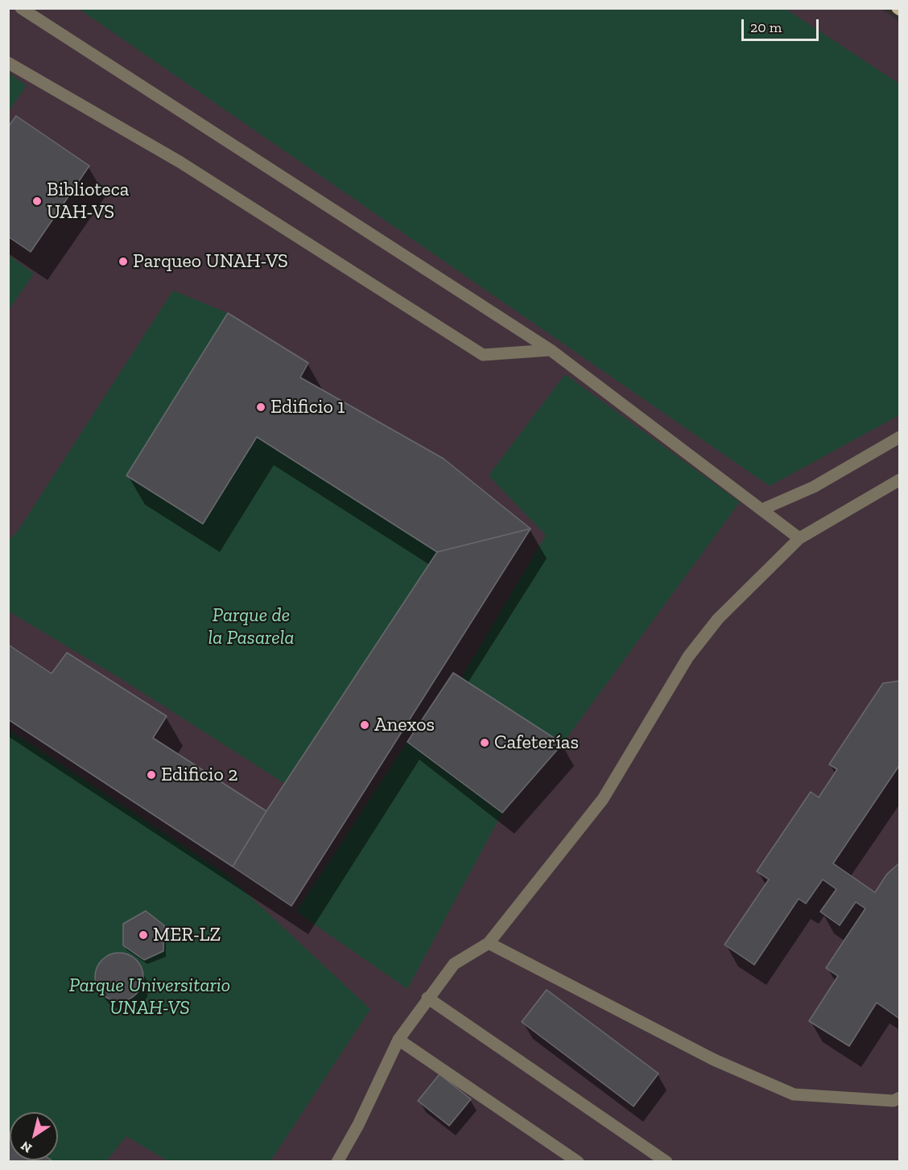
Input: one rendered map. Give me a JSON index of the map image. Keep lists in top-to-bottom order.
{
  "parks": ["Parque de la Pasarela", "Parque Universitario UNAH-VS"],
  "places": [
    "Biblioteca UAH-VS",
    "Parqueo UNAH-VS",
    "Edificio 1",
    "Anexos",
    "Cafeterías",
    "Edificio 2",
    "MER-LZ"
  ],
  "scale_bar": "20 m",
  "north": "bottom left"
}
